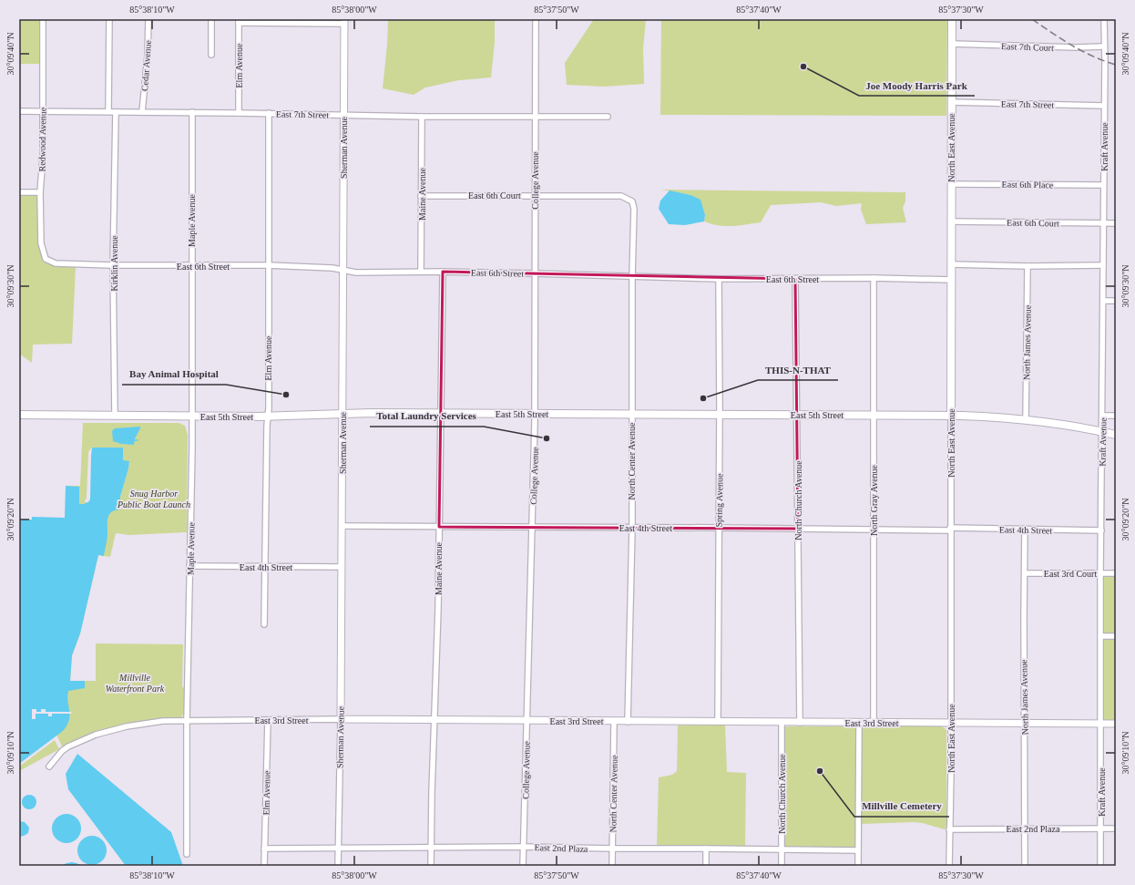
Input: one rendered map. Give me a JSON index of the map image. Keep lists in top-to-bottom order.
{
  "streets": {
    "main road": ["North East Avenue", "East 5th Street"],
    "street": [
      "East 7th Court",
      "Cedar Avenue",
      "Elm Avenue",
      "East 7th Street",
      "Redwood Avenue",
      "Kraft Avenue",
      "Sherman Avenue",
      "College Avenue",
      "East 6th Place",
      "Maine Avenue",
      "East 6th Court",
      "Maple Avenue",
      "Kirklin Avenue",
      "East 6th Street",
      "North James Avenue",
      "North Center Avenue",
      "Spring Avenue",
      "North Church Avenue",
      "North Gray Avenue",
      "East 4th Street",
      "East 3rd Court",
      "East 3rd Street",
      "East 2nd Plaza"
    ]
  },
  "crossings": [
    ["East 7th Court", "Kraft Avenue"],
    ["East 7th Court", "North East Avenue"],
    ["Cedar Avenue", "East 7th Street"],
    ["Elm Avenue", "East 7th Street"],
    ["Elm Avenue", "East 6th Street"],
    ["Elm Avenue", "East 5th Street"],
    ["Elm Avenue", "East 4th Street"],
    ["Elm Avenue", "East 3rd Street"],
    ["Elm Avenue", "East 2nd Plaza"],
    ["East 7th Street", "Redwood Avenue"],
    ["East 7th Street", "Kraft Avenue"],
    ["East 7th Street", "Sherman Avenue"],
    ["East 7th Street", "North East Avenue"],
    ["East 7th Street", "College Avenue"],
    ["East 7th Street", "Maine Avenue"],
    ["East 7th Street", "Maple Avenue"],
    ["East 7th Street", "Kirklin Avenue"],
    ["Redwood Avenue", "East 6th Street"],
    ["Kraft Avenue", "East 6th Place"],
    ["Kraft Avenue", "East 6th Court"],
    ["Kraft Avenue", "East 5th Street"],
    ["Kraft Avenue", "East 4th Street"],
    ["Kraft Avenue", "East 3rd Court"],
    ["Kraft Avenue", "East 3rd Street"],
    ["Kraft Avenue", "East 2nd Plaza"],
    ["Sherman Avenue", "East 6th Street"],
    ["Sherman Avenue", "East 5th Street"],
    ["Sherman Avenue", "East 4th Street"],
    ["Sherman Avenue", "East 3rd Street"],
    ["Sherman Avenue", "East 2nd Plaza"],
    ["North East Avenue", "East 6th Place"],
    ["North East Avenue", "East 6th Court"],
    ["North East Avenue", "East 6th Street"],
    ["North East Avenue", "East 5th Street"],
    ["North East Avenue", "East 4th Street"],
    ["North East Avenue", "East 3rd Street"],
    ["North East Avenue", "East 2nd Plaza"],
    ["College Avenue", "East 6th Court"],
    ["College Avenue", "East 6th Street"],
    ["College Avenue", "East 5th Street"],
    ["College Avenue", "East 4th Street"],
    ["College Avenue", "East 3rd Street"],
    ["College Avenue", "East 2nd Plaza"],
    ["Maine Avenue", "East 6th Court"],
    ["Maine Avenue", "East 6th Street"],
    ["Maine Avenue", "East 5th Street"],
    ["Maine Avenue", "East 4th Street"],
    ["Maine Avenue", "East 3rd Street"],
    ["Maine Avenue", "East 2nd Plaza"],
    ["East 6th Court", "North Center Avenue"],
    ["Maple Avenue", "East 6th Street"],
    ["Maple Avenue", "East 5th Street"],
    ["Maple Avenue", "East 4th Street"],
    ["Maple Avenue", "East 3rd Street"],
    ["Kirklin Avenue", "East 6th Street"],
    ["Kirklin Avenue", "East 5th Street"],
    ["East 6th Street", "North Center Avenue"],
    ["East 6th Street", "Spring Avenue"],
    ["East 6th Street", "North Church Avenue"],
    ["East 6th Street", "North Gray Avenue"],
    ["North James Avenue", "East 5th Street"],
    ["North James Avenue", "East 4th Street"],
    ["North James Avenue", "East 3rd Court"],
    ["North James Avenue", "East 3rd Street"],
    ["North James Avenue", "East 2nd Plaza"],
    ["East 5th Street", "North Center Avenue"],
    ["East 5th Street", "Spring Avenue"],
    ["East 5th Street", "North Church Avenue"],
    ["East 5th Street", "North Gray Avenue"],
    ["North Center Avenue", "East 4th Street"],
    ["North Center Avenue", "East 3rd Street"],
    ["North Center Avenue", "East 2nd Plaza"],
    ["Spring Avenue", "East 4th Street"],
    ["Spring Avenue", "East 3rd Street"],
    ["North Church Avenue", "East 4th Street"],
    ["North Church Avenue", "East 3rd Street"],
    ["North Church Avenue", "East 2nd Plaza"],
    ["North Gray Avenue", "East 4th Street"],
    ["North Gray Avenue", "East 3rd Street"]
  ],
  "parks": ["Snug Harbor Public Boat Launch", "Millville Waterfront Park"],
  "places": [
    "Joe Moody Harris Park",
    "Bay Animal Hospital",
    "THIS-N-THAT",
    "Total Laundry Services",
    "Millville Cemetery"
  ],
  "coordinates": [
    "85°38'10\"W",
    "85°38'00\"W",
    "85°37'50\"W",
    "85°37'40\"W",
    "85°37'30\"W",
    "30°09'40\"N",
    "30°09'30\"N",
    "30°09'20\"N",
    "30°09'10\"N"
  ]
}
